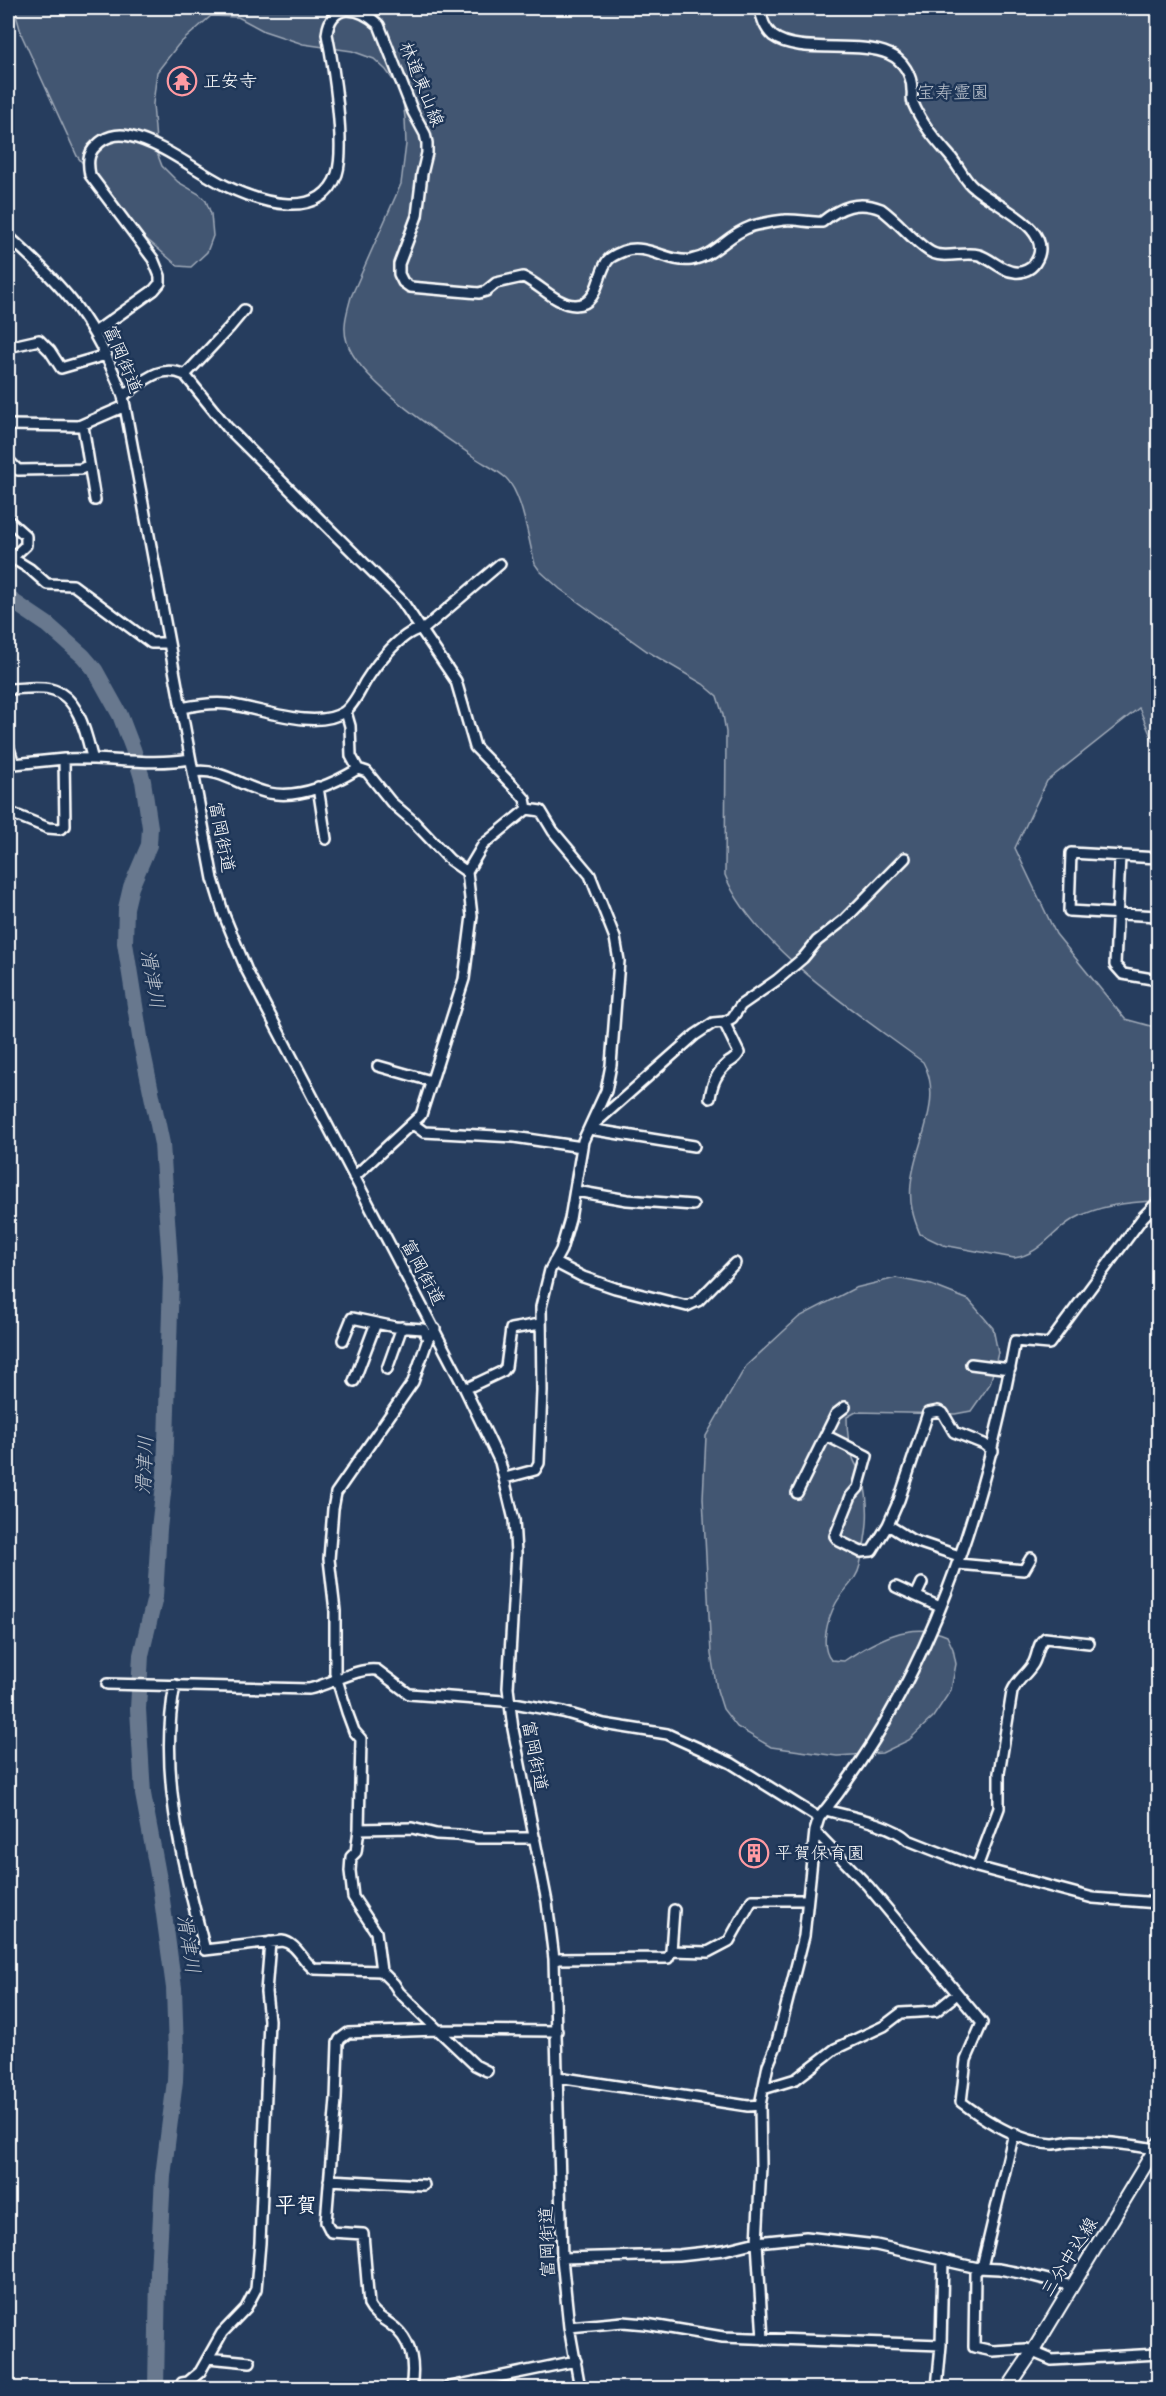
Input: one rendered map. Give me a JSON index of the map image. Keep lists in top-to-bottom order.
{
  "streets": {
    "main road": ["三分中込線"],
    "street": ["林道東山線", "富岡街道"]
  },
  "crossings": [
    ["林道東山線", "富岡街道"]
  ],
  "districts": ["平賀"],
  "water": ["滑津川"],
  "parks": ["宝寿霊園"],
  "places": {
    "temple": ["正安寺"],
    "building": ["平賀保育園"]
  }
}
